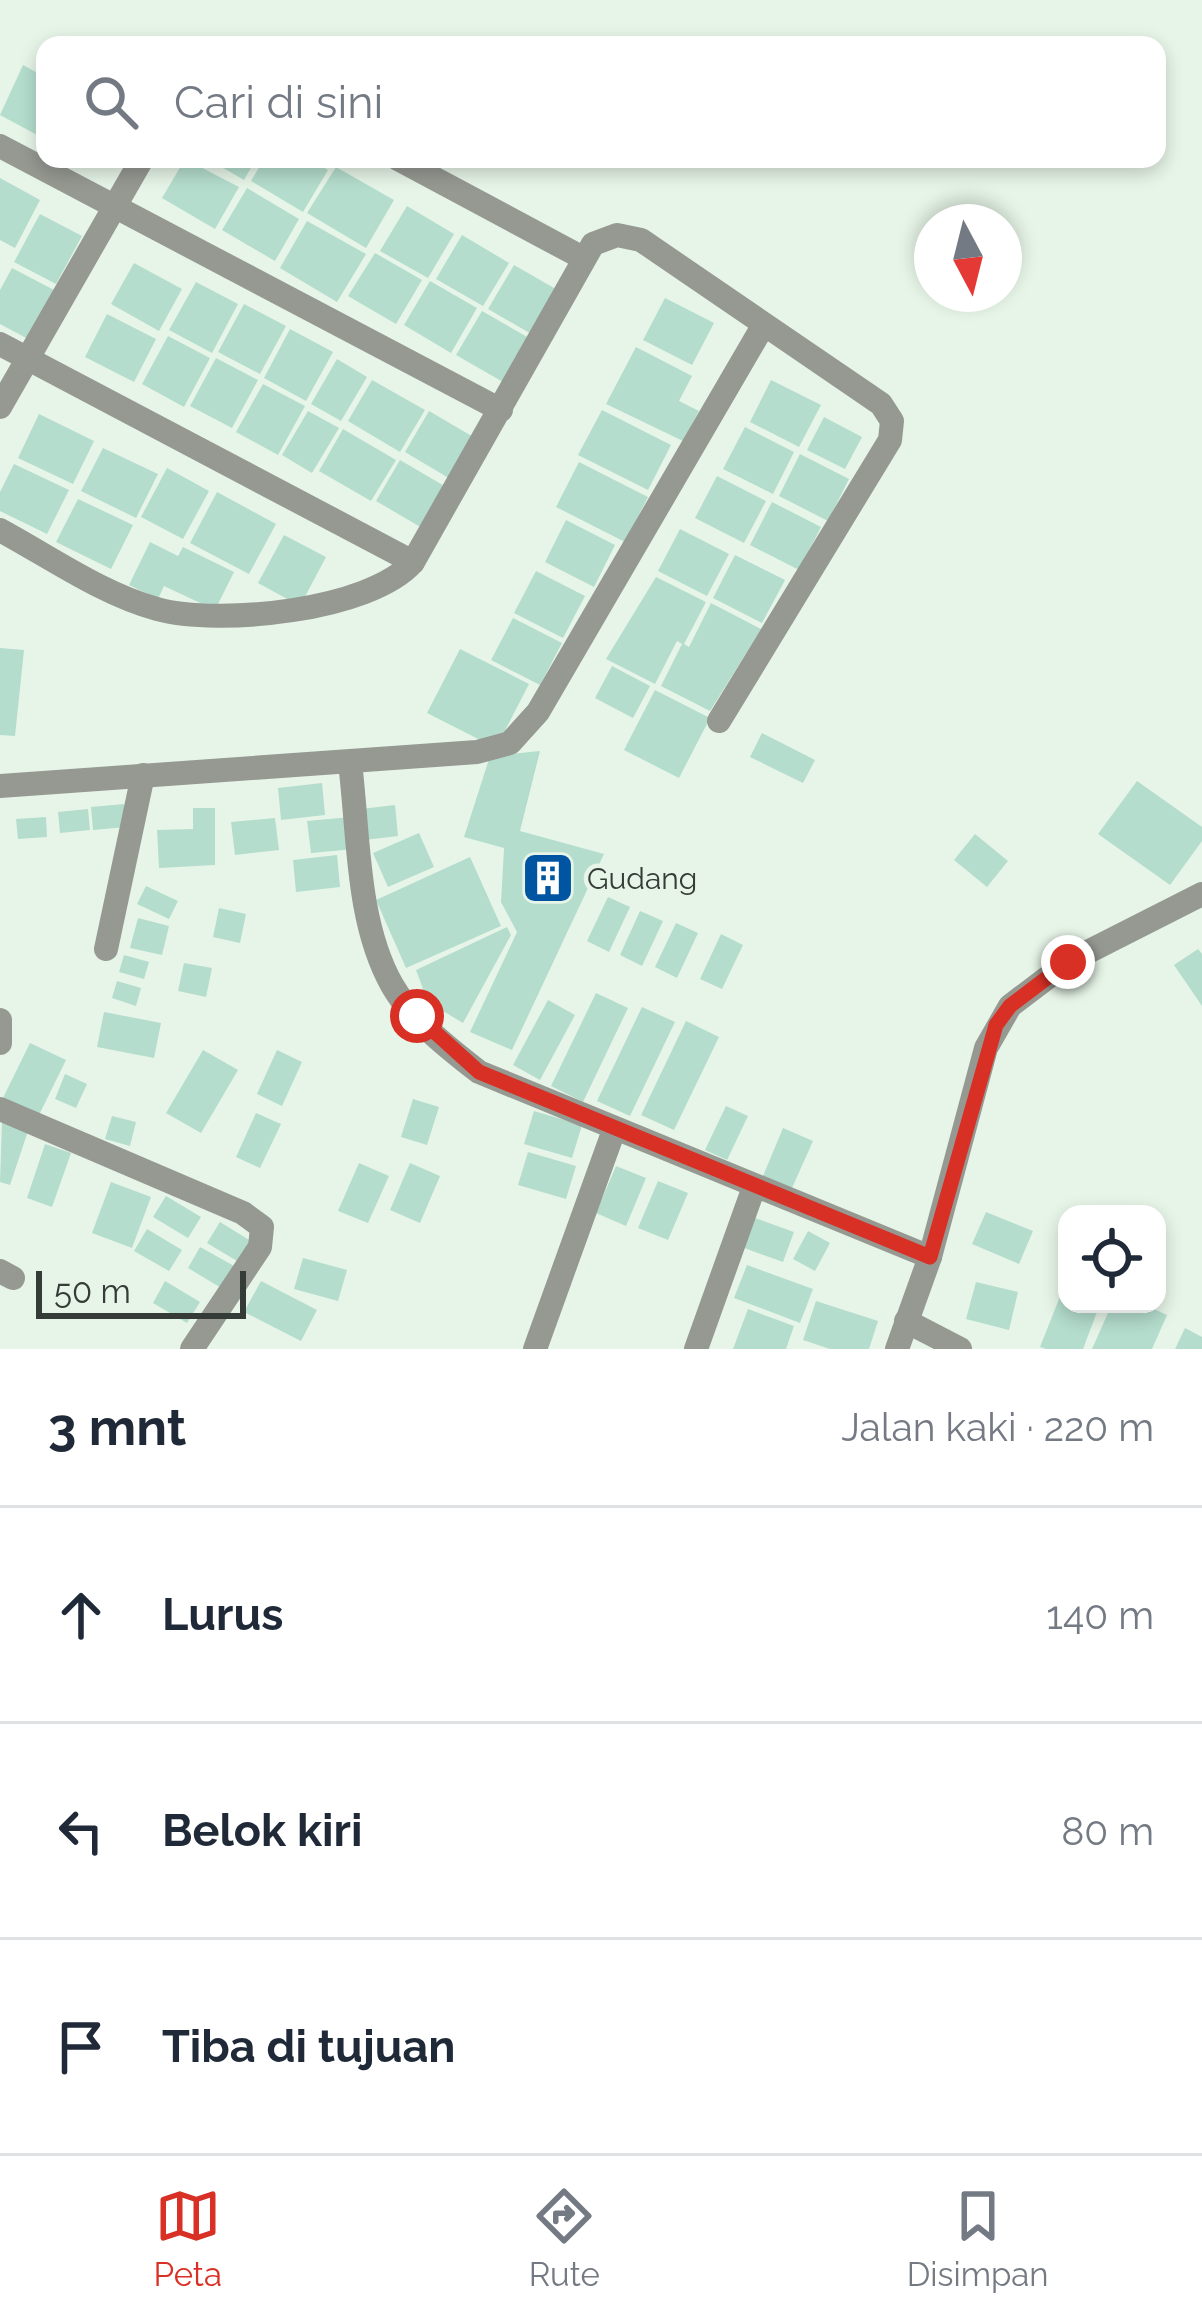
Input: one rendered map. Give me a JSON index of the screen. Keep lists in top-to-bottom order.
{
  "places": {
    "building": ["Gudang"]
  },
  "scale_bar": "50 m",
  "north": "bottom",
  "page": {
    "search": "Cari di sini",
    "scale": "50 m",
    "heading": ["3 mnt", "Jalan kaki · 220 m"],
    "list": [
      ["Lurus", "140 m"],
      ["Belok kiri", "80 m"],
      "Tiba di tujuan"
    ],
    "nav": ["Peta", "Rute", "Disimpan"]
  }
}
